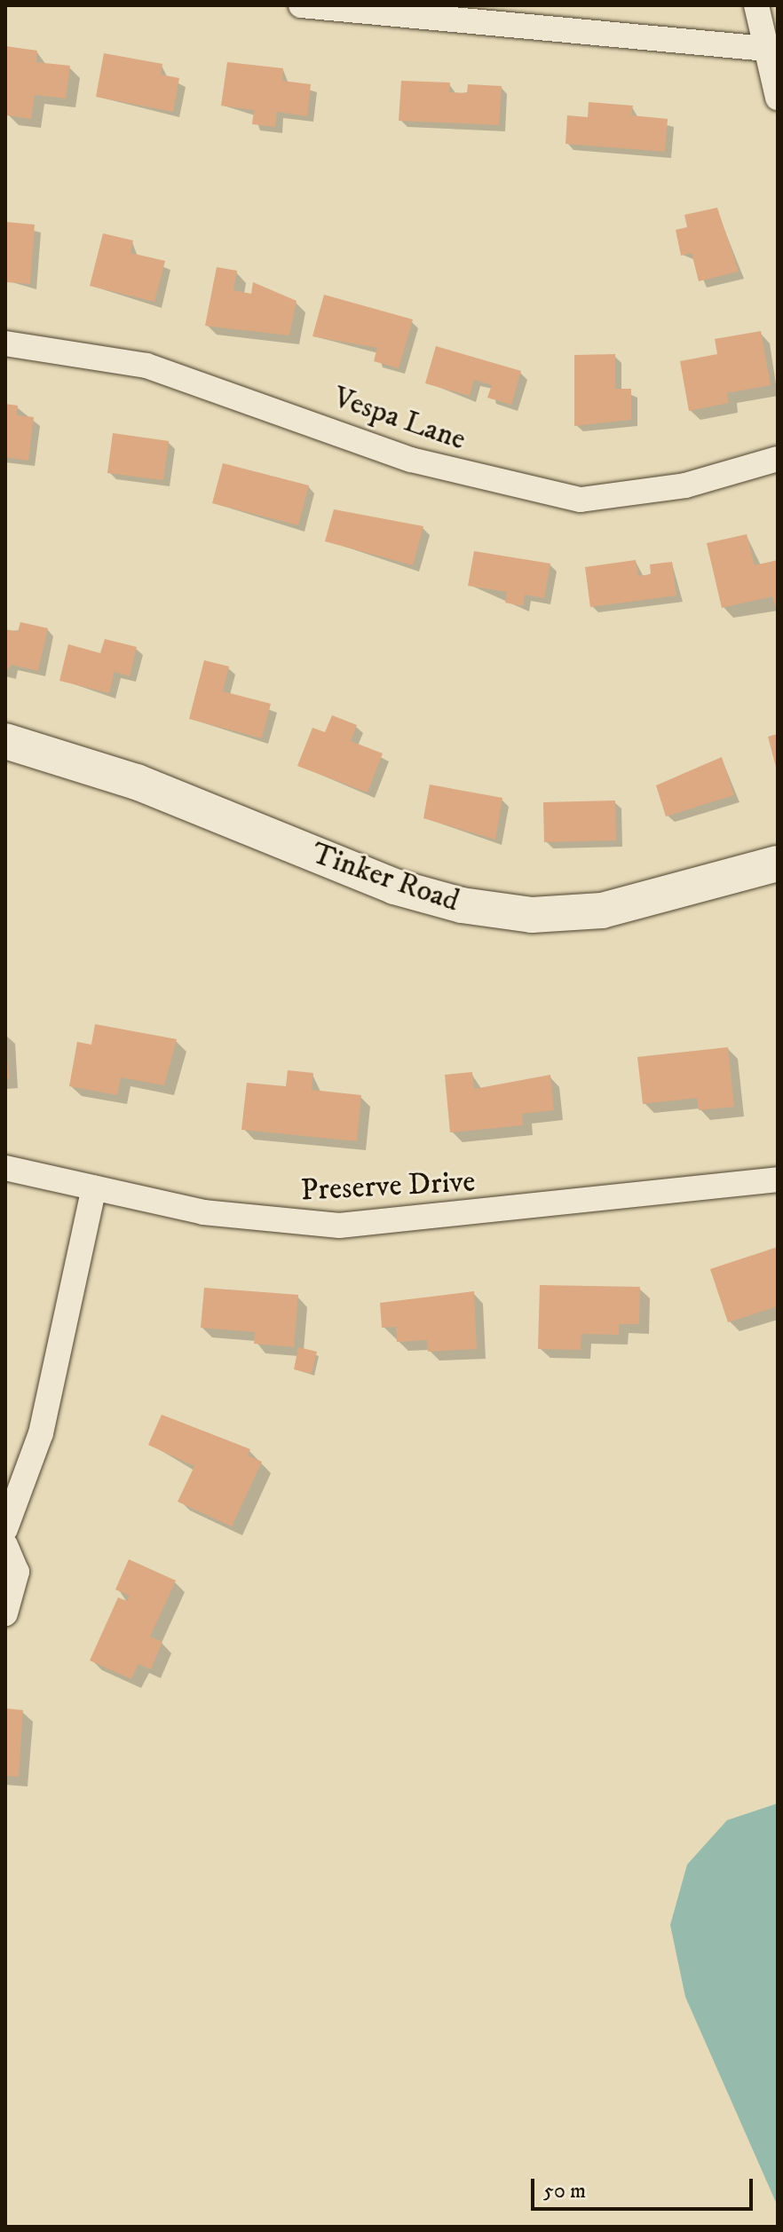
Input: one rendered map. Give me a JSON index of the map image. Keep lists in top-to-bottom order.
{
  "streets": {
    "street": ["Vespa Lane", "Tinker Road", "Preserve Drive"]
  },
  "scale_bar": "50 m"
}
